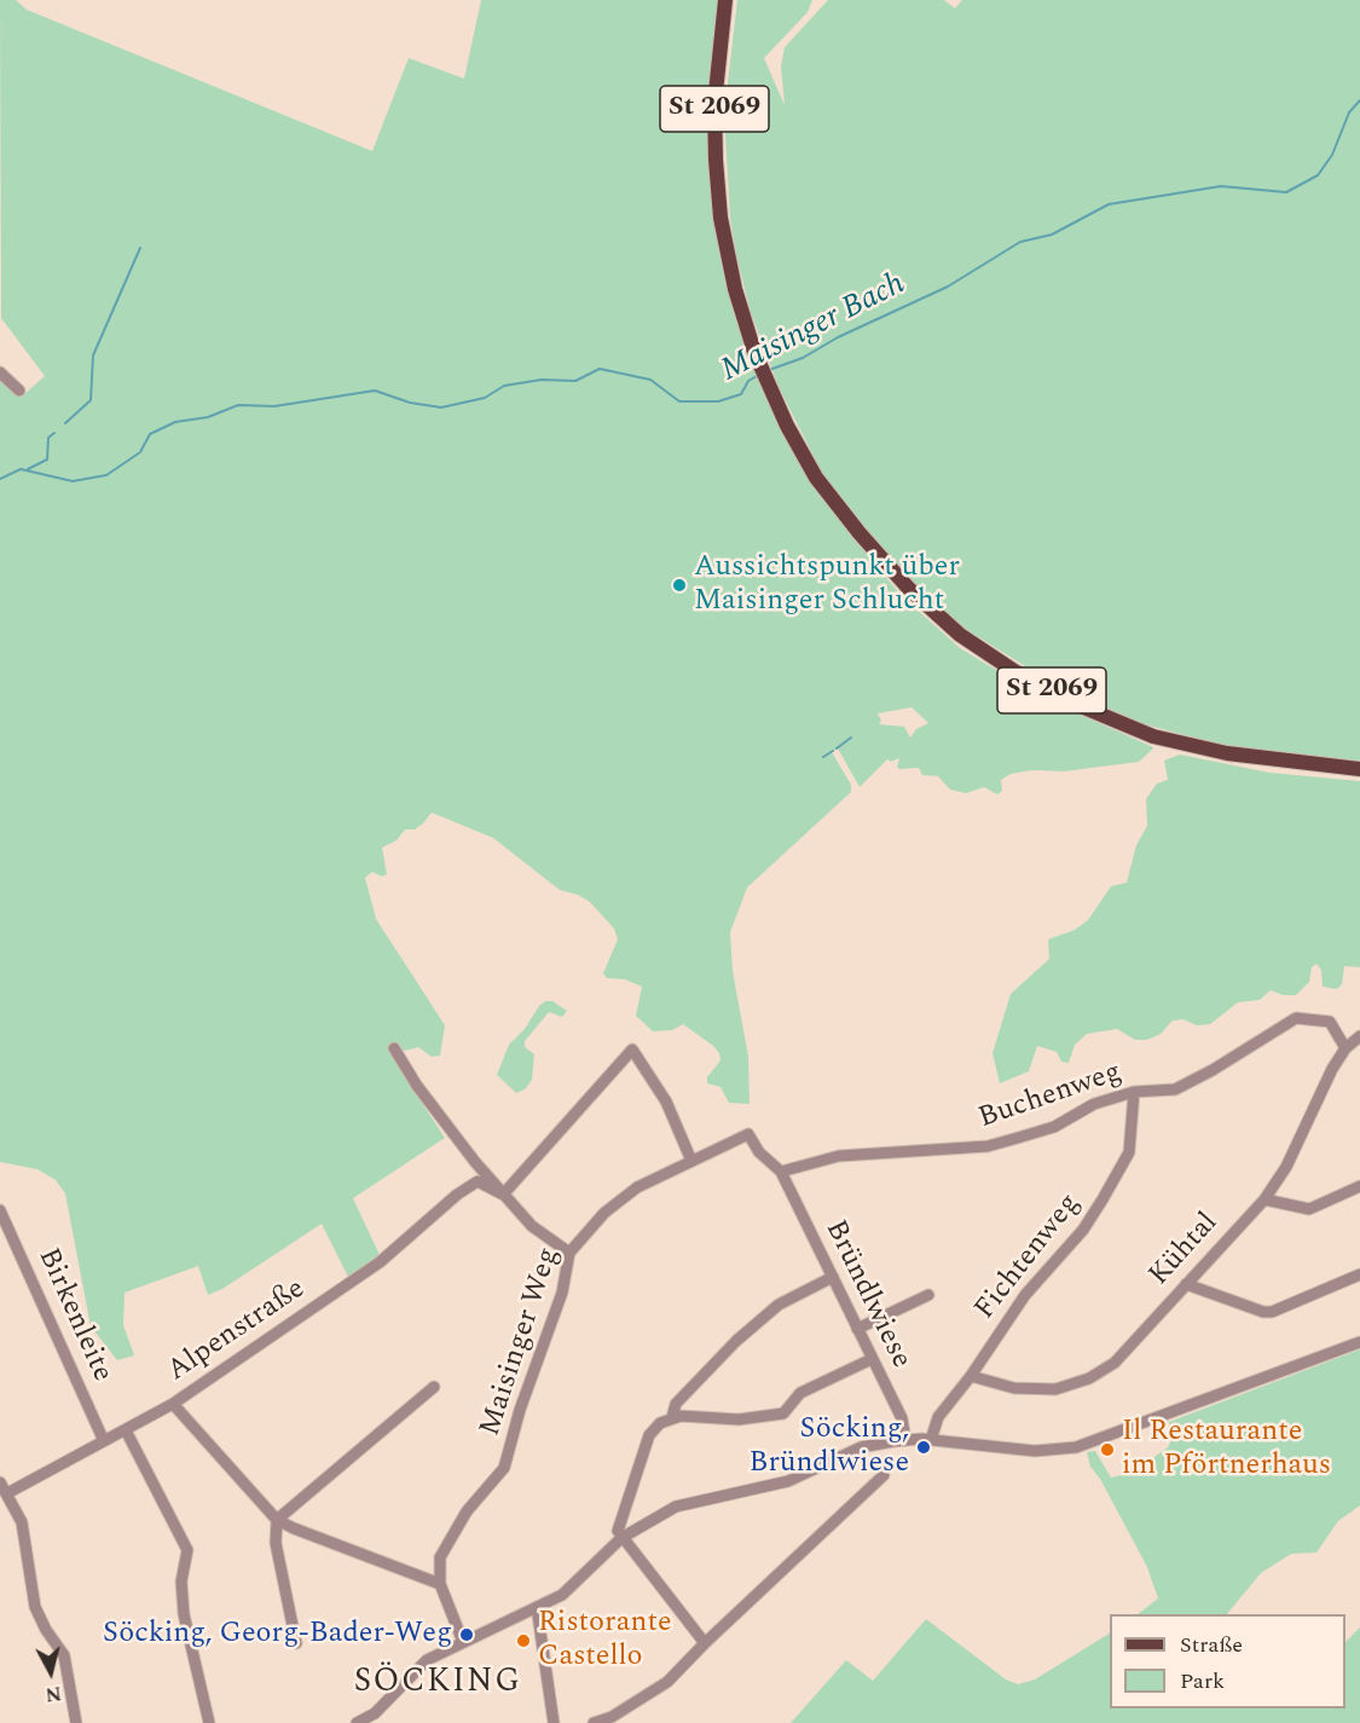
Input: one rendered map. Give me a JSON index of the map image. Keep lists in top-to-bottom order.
{
  "streets": {
    "main road": ["St 2069"],
    "street": [
      "Buchenweg",
      "Kühtal",
      "Fichtenweg",
      "Bründlwiese",
      "Birkenleite",
      "Alpenstraße",
      "Maisinger Weg"
    ]
  },
  "crossings": [
    ["Buchenweg", "Kühtal"],
    ["Buchenweg", "Fichtenweg"],
    ["Buchenweg", "Bründlwiese"],
    ["Buchenweg", "Maisinger Weg"],
    ["Kühtal", "Fichtenweg"],
    ["Bründlwiese", "Maisinger Weg"],
    ["Birkenleite", "Alpenstraße"]
  ],
  "districts": ["SÖCKING"],
  "water": ["Maisinger Bach"],
  "places": [
    "Aussichtspunkt über Maisinger Schlucht",
    "Söcking, Bründlwiese",
    "Il Restaurante im Pförtnerhaus",
    "Söcking, Georg-Bader-Weg",
    "Ristorante Castello"
  ],
  "legend": ["Straße", "Park"],
  "north": "bottom"
}
